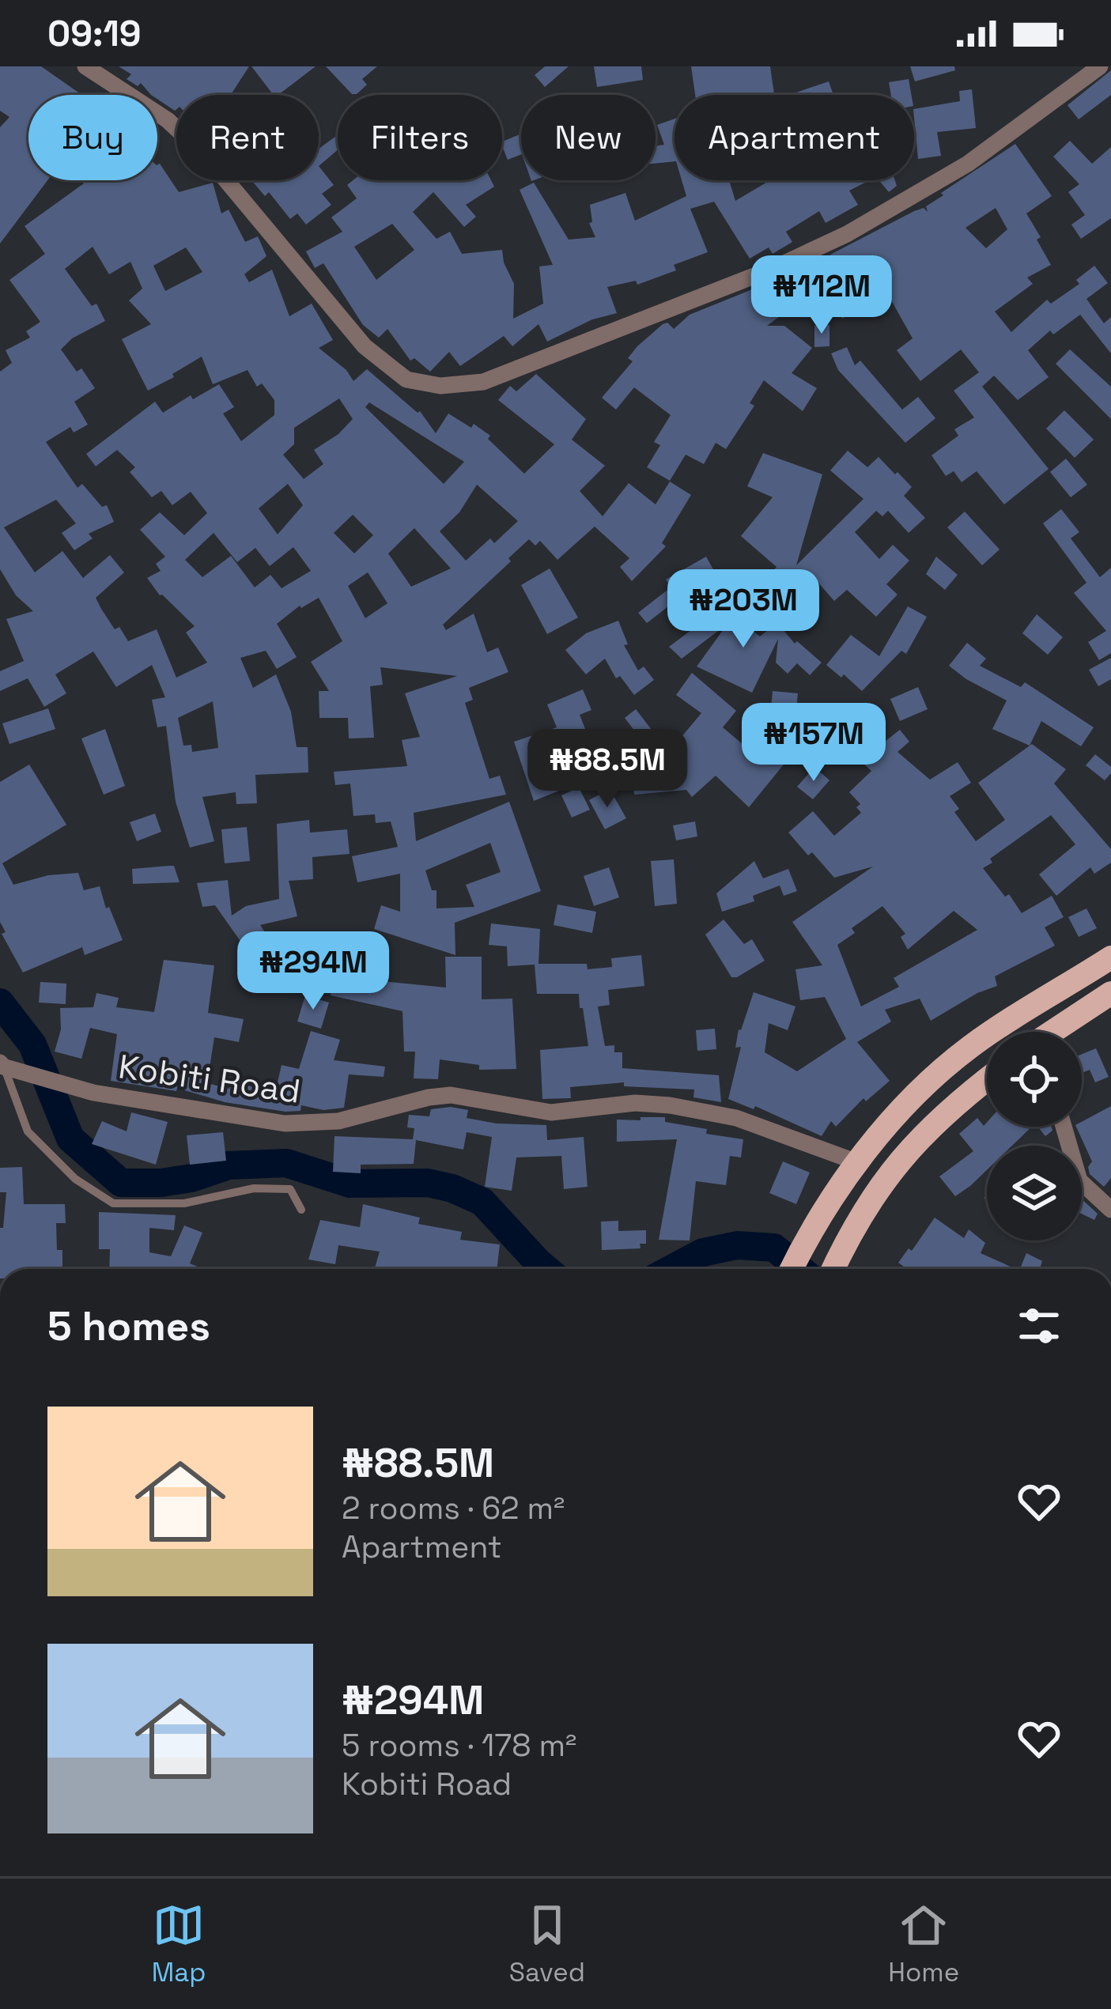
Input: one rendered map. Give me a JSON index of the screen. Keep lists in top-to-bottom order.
{
  "streets": {
    "street": ["Kobiti Road"]
  },
  "page": {
    "status": "09:19",
    "chip": [
      "Buy",
      "Rent",
      "Filters",
      "New",
      "Apartment"
    ],
    "price": [
      "₦112M",
      "₦203M",
      "₦157M",
      "₦88.5M",
      "₦294M"
    ],
    "heading": "5 homes",
    "list": [
      {
        "name": "₦88.5M",
        "note": "2 rooms · 62 m² · Apartment"
      },
      {
        "name": "₦294M",
        "note": "5 rooms · 178 m² · Kobiti Road"
      }
    ],
    "tabs": ["Map", "Saved", "Home"]
  }
}
